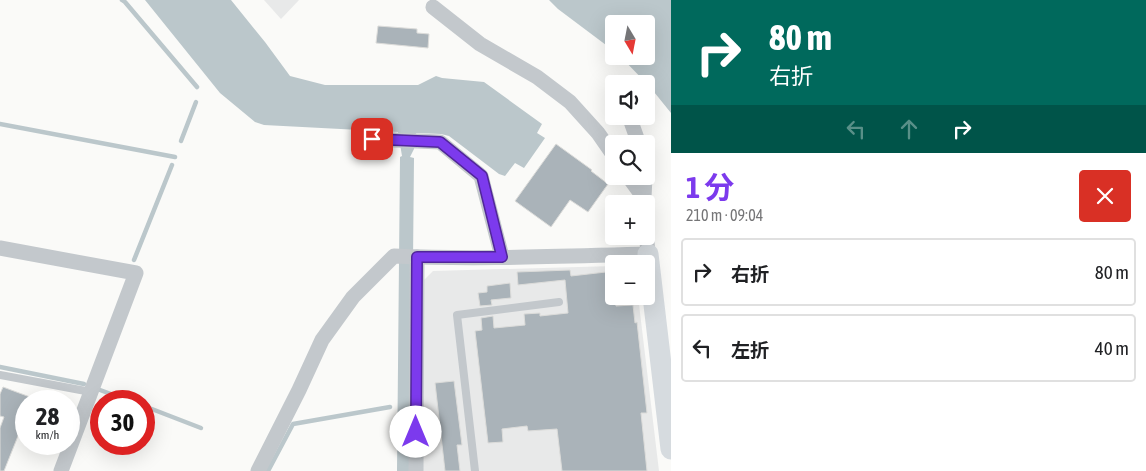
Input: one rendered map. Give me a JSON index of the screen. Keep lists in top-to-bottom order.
{
  "north": "bottom",
  "page": {
    "turn": ["80 m", "右折"],
    "map_buttons": ["+", "−"],
    "heading": ["1 分", "210 m · 09:04"],
    "list": [
      {
        "name": "右折",
        "value": "80 m"
      },
      {
        "name": "左折",
        "value": "40 m"
      }
    ],
    "speed": "28 km/h",
    "limit": "30"
  }
}
